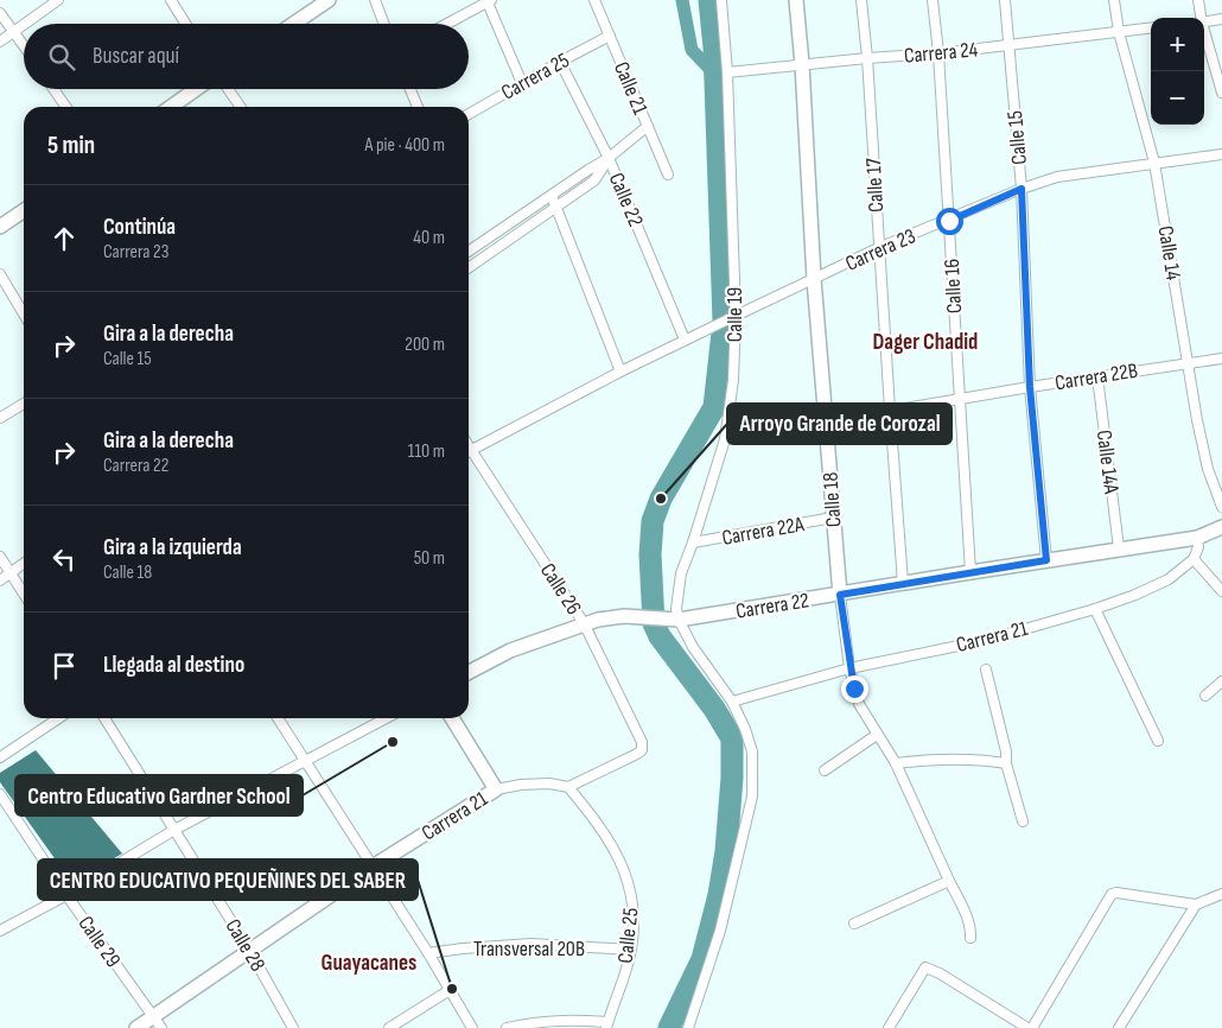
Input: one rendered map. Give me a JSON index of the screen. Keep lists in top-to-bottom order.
{
  "streets": {
    "street": [
      "Carrera 24",
      "Carrera 25",
      "Calle 21",
      "Calle 15",
      "Calle 17",
      "Calle 22",
      "Carrera 23",
      "Calle 14",
      "Calle 16",
      "Calle 19",
      "Carrera 22B",
      "Calle 14A",
      "Calle 18",
      "Carrera 22A",
      "Calle 26",
      "Carrera 22",
      "Carrera 21",
      "Calle 25",
      "Calle 29",
      "Calle 28",
      "Transversal 20B"
    ]
  },
  "crossings": [
    ["Carrera 24", "Calle 15"],
    ["Carrera 24", "Calle 17"],
    ["Carrera 24", "Calle 14"],
    ["Carrera 24", "Calle 16"],
    ["Carrera 24", "Calle 19"],
    ["Carrera 24", "Calle 18"],
    ["Carrera 25", "Calle 21"],
    ["Carrera 25", "Calle 22"],
    ["Calle 15", "Carrera 23"],
    ["Calle 15", "Carrera 22B"],
    ["Calle 15", "Carrera 22"],
    ["Calle 17", "Carrera 23"],
    ["Calle 17", "Carrera 22B"],
    ["Calle 17", "Carrera 22"],
    ["Calle 22", "Carrera 23"],
    ["Carrera 23", "Calle 14"],
    ["Carrera 23", "Calle 16"],
    ["Carrera 23", "Calle 19"],
    ["Carrera 23", "Calle 18"],
    ["Carrera 23", "Calle 26"],
    ["Calle 14", "Carrera 22B"],
    ["Calle 16", "Carrera 22B"],
    ["Calle 16", "Carrera 22"],
    ["Calle 19", "Carrera 22B"],
    ["Calle 19", "Carrera 22A"],
    ["Calle 19", "Carrera 22"],
    ["Carrera 22B", "Calle 14A"],
    ["Carrera 22B", "Calle 18"],
    ["Calle 14A", "Carrera 22"],
    ["Calle 18", "Carrera 22A"],
    ["Calle 18", "Carrera 22"],
    ["Calle 18", "Carrera 21"],
    ["Calle 26", "Carrera 22"],
    ["Calle 26", "Carrera 21"],
    ["Calle 26", "Calle 25"],
    ["Carrera 21", "Calle 25"],
    ["Carrera 21", "Calle 29"],
    ["Carrera 21", "Calle 28"],
    ["Calle 25", "Transversal 20B"]
  ],
  "districts": ["Dager Chadid", "Guayacanes"],
  "places": ["Arroyo Grande de Corozal", "Centro Educativo Gardner School", "CENTRO EDUCATIVO PEQUEÑINES DEL SABER"],
  "page": {
    "map_buttons": ["+", "−"],
    "search": "Buscar aquí",
    "heading": ["5 min", "A pie · 400 m"],
    "list": [
      ["Continúa", "Carrera 23", "40 m"],
      ["Gira a la derecha", "Calle 15", "200 m"],
      ["Gira a la derecha", "Carrera 22", "110 m"],
      ["Gira a la izquierda", "Calle 18", "50 m"],
      "Llegada al destino"
    ]
  }
}
